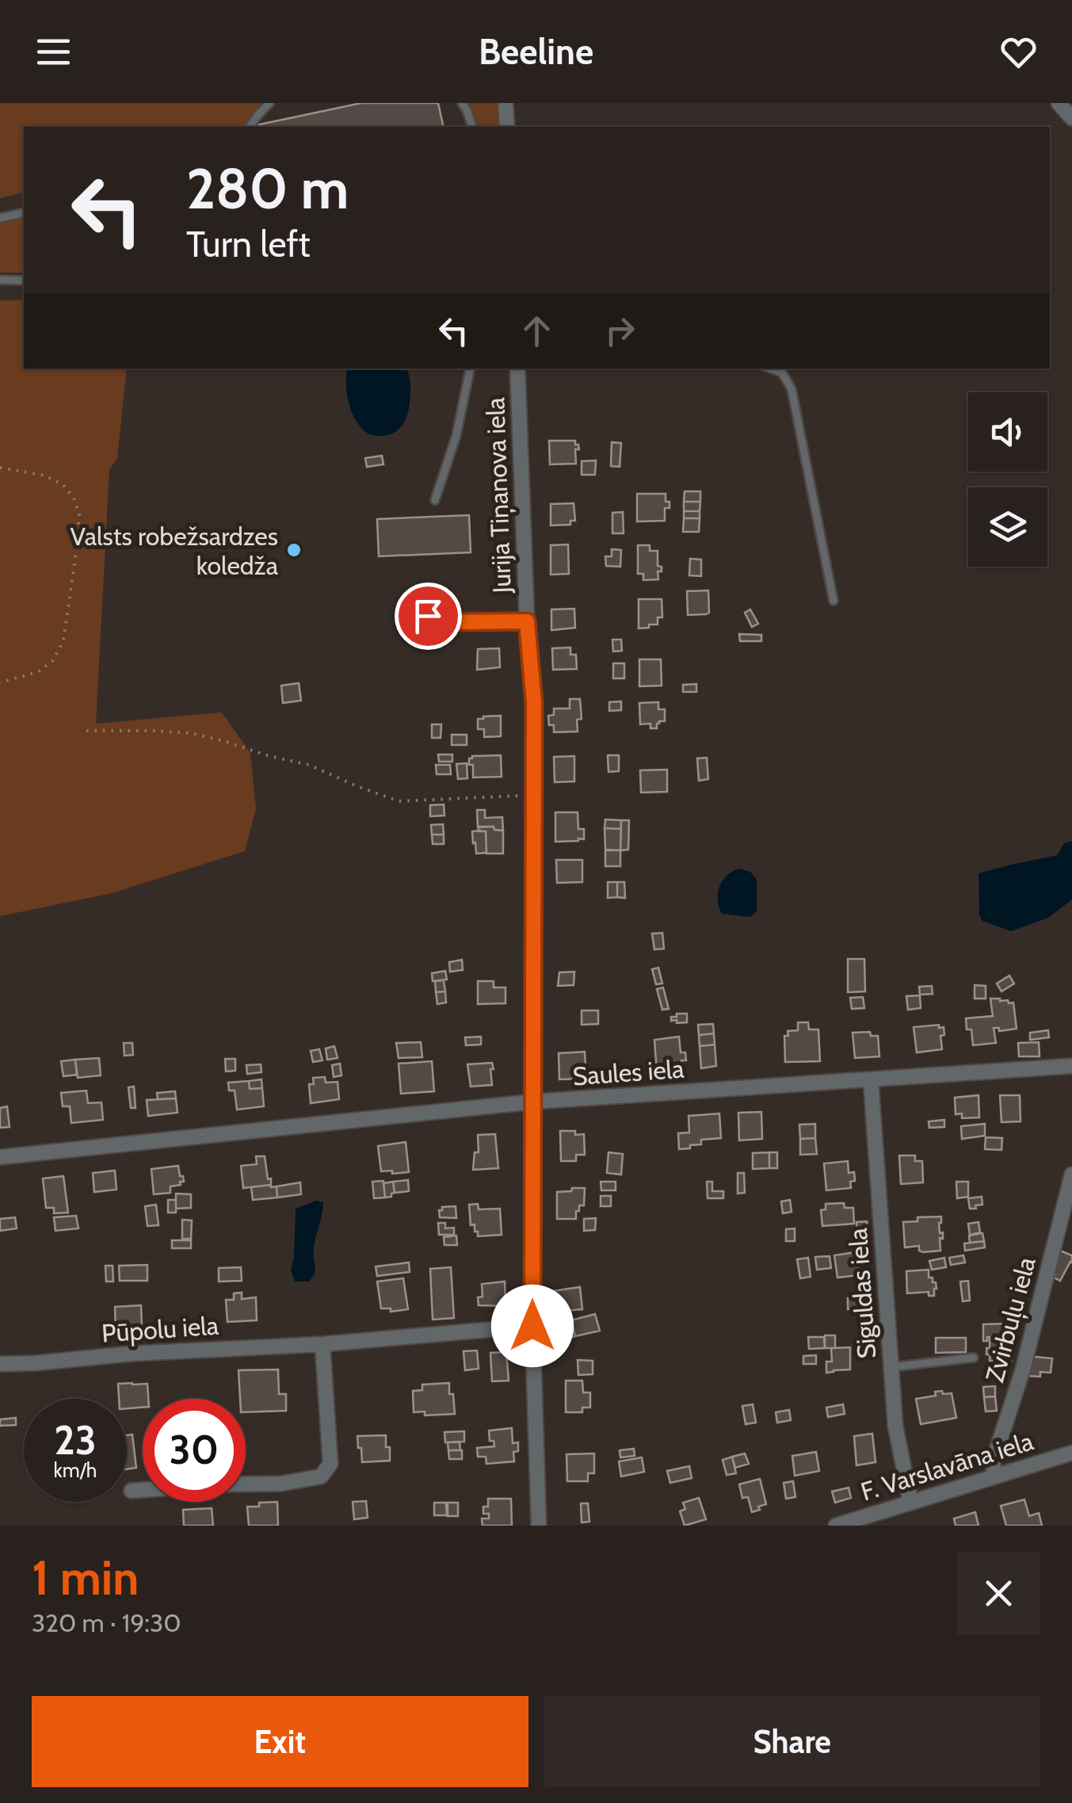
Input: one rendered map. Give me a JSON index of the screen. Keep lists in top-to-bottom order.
{
  "streets": {
    "street": [
      "Jurija Tiņanova iela",
      "Saules iela",
      "Siguldas iela",
      "Zvirbuļu iela",
      "Pūpolu iela",
      "F. Varslavāna iela"
    ]
  },
  "crossings": [
    ["Jurija Tiņanova iela", "Saules iela"],
    ["Jurija Tiņanova iela", "Pūpolu iela"],
    ["Saules iela", "Siguldas iela"],
    ["Siguldas iela", "F. Varslavāna iela"],
    ["Zvirbuļu iela", "F. Varslavāna iela"]
  ],
  "places": ["Valsts robežsardzes koledža"],
  "page": {
    "header": "Beeline",
    "turn": ["280 m", "Turn left"],
    "speed": "23 km/h",
    "limit": "30",
    "heading": ["1 min", "320 m · 19:30"],
    "buttons": ["Exit", "Share"]
  }
}
